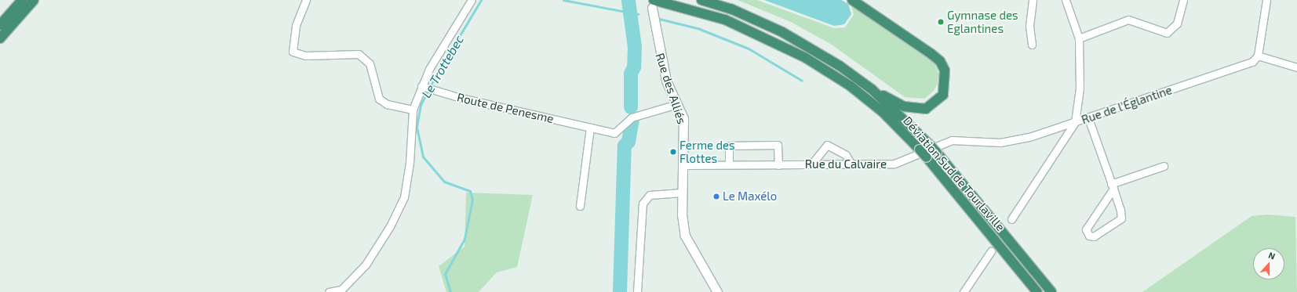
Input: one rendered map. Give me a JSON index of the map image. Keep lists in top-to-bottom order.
{
  "streets": {
    "highway": ["Déviation Sud de Tourlaville"],
    "street": [
      "Rue des Alliés",
      "Rue de l'Églantine",
      "Route de Penesme",
      "Rue du Calvaire"
    ]
  },
  "crossings": [
    ["Rue des Alliés", "Route de Penesme"],
    ["Rue des Alliés", "Rue du Calvaire"],
    ["Rue des Alliés", "Déviation Sud de Tourlaville"],
    ["Rue de l'Églantine", "Rue du Calvaire"]
  ],
  "water": ["Le Trottebec"],
  "places": ["Gymnase des Eglantines", "Ferme des Flottes", "Le Maxélo"],
  "north": "top"
}
